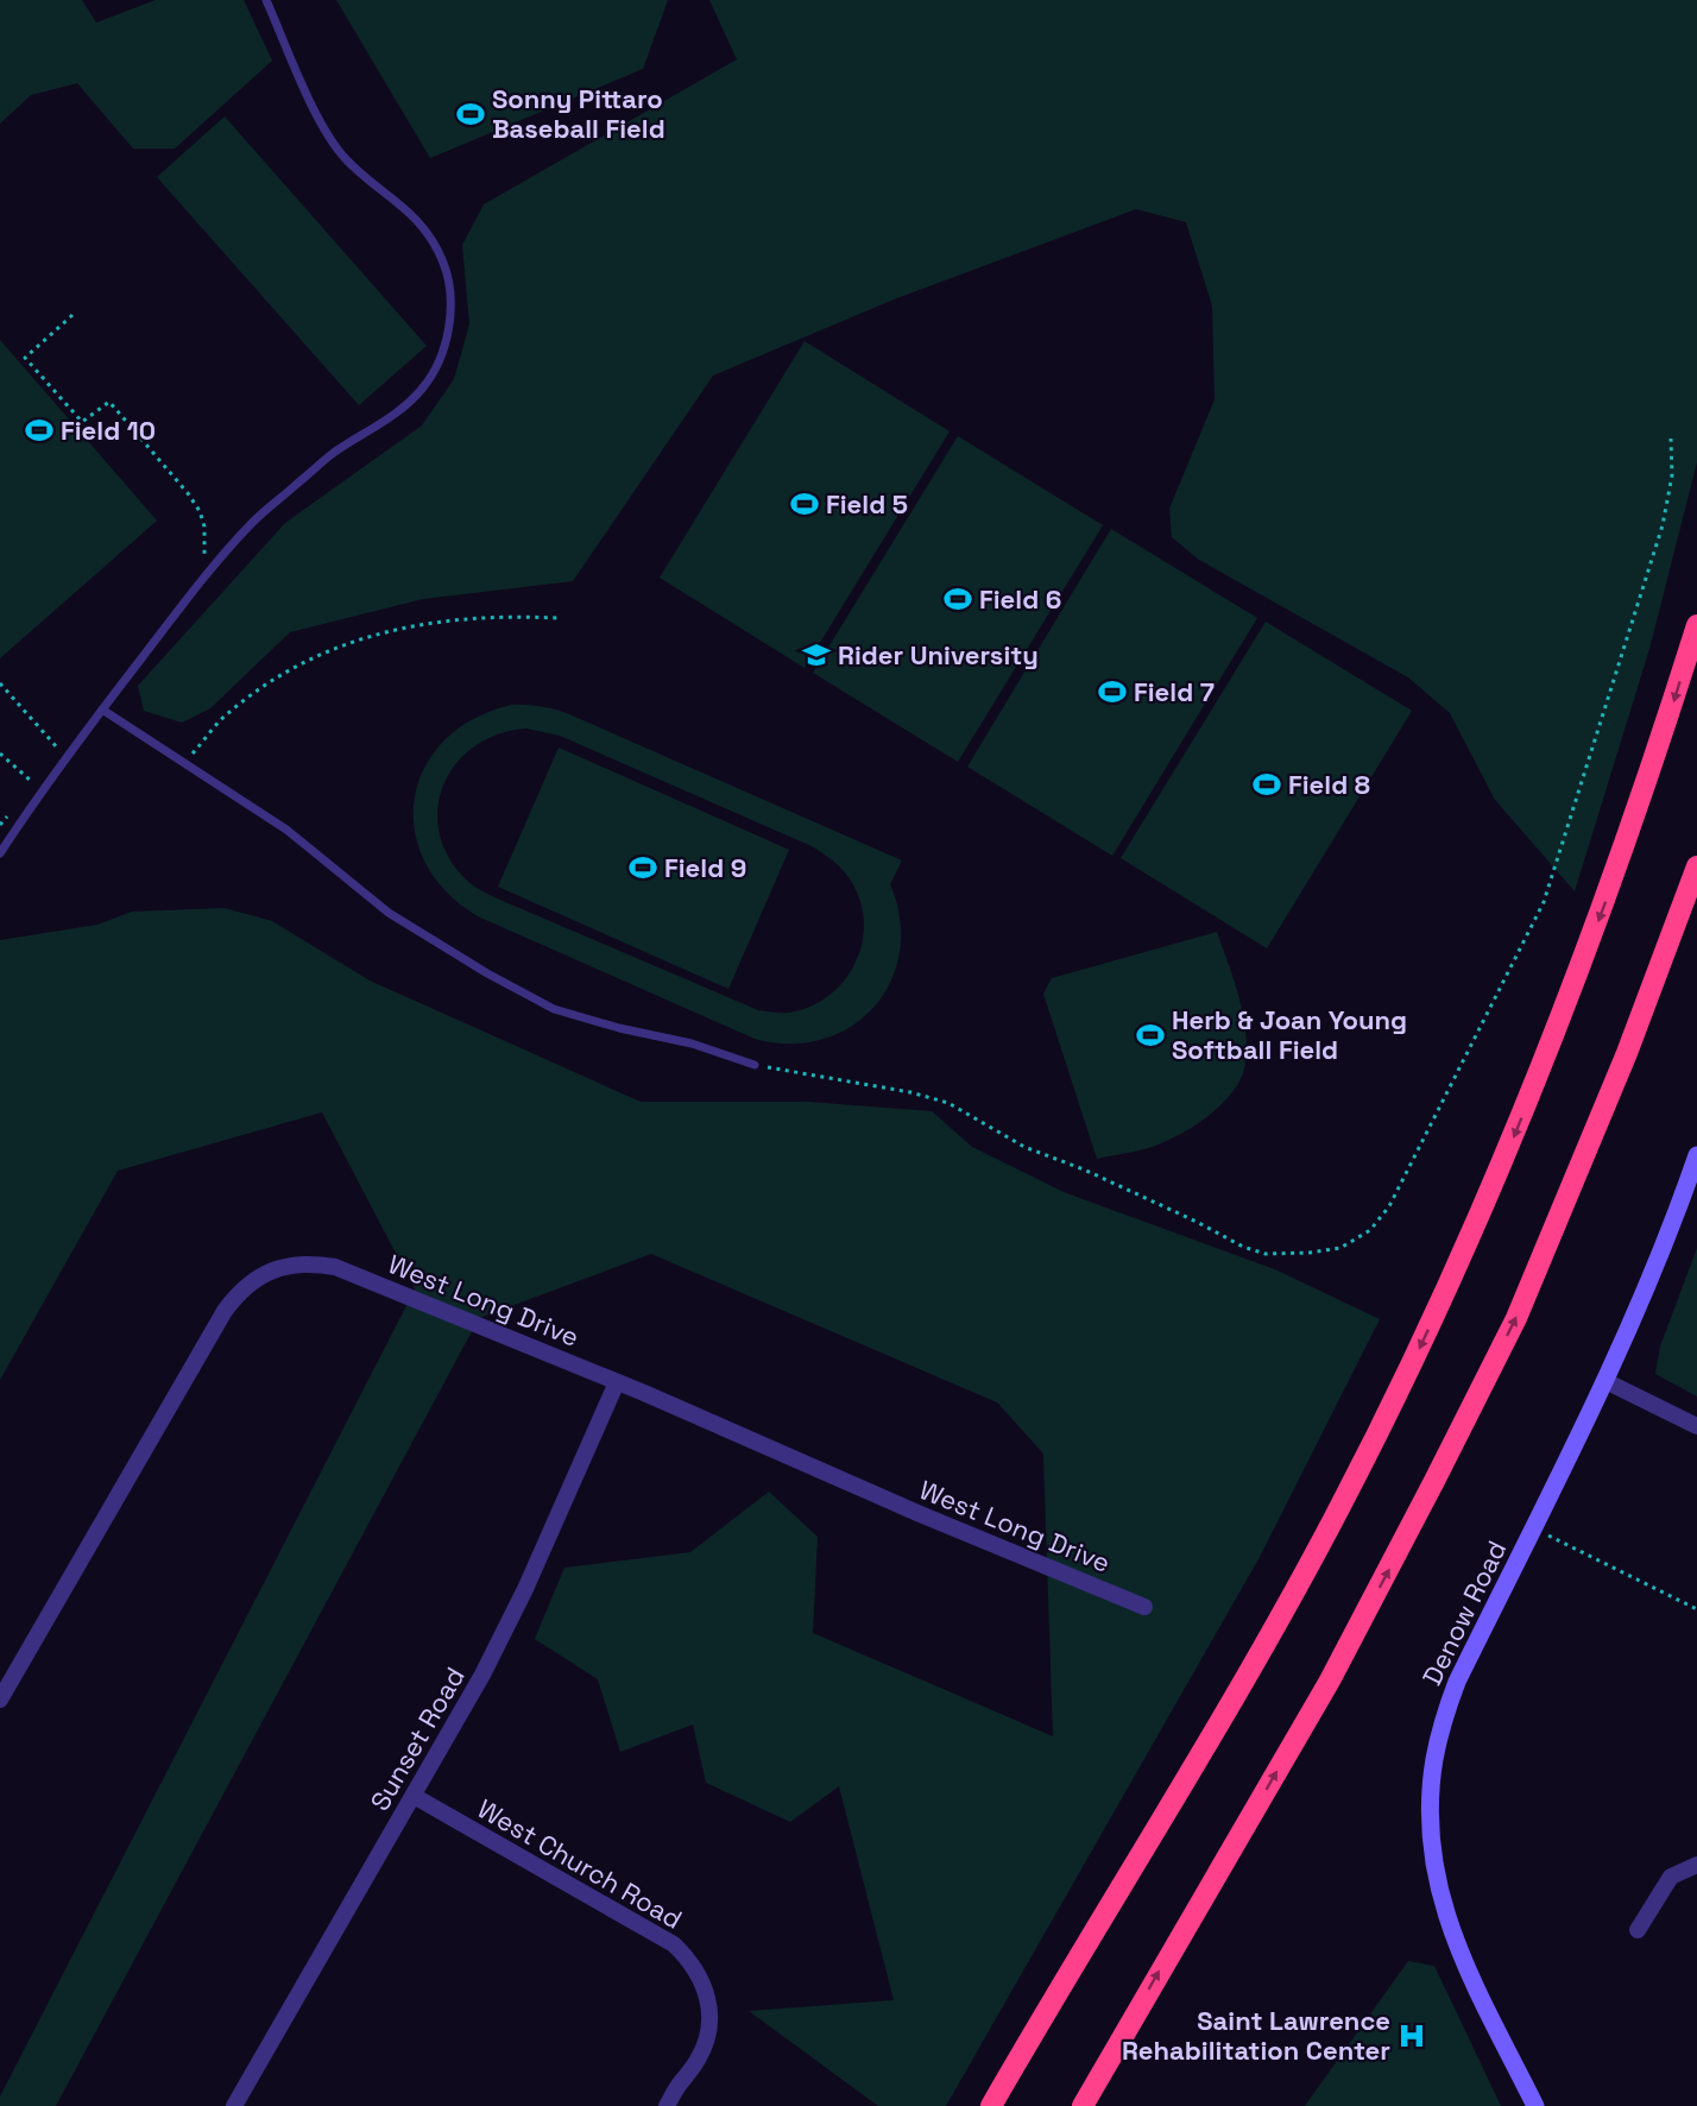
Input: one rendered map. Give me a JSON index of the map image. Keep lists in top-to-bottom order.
{
  "streets": {
    "street": [
      "West Long Drive",
      "Denow Road",
      "Sunset Road",
      "West Church Road"
    ]
  },
  "crossings": [
    ["West Long Drive", "Sunset Road"],
    ["Sunset Road", "West Church Road"]
  ],
  "places": {
    "sports": [
      "Sonny Pittaro Baseball Field",
      "Field 10",
      "Field 5",
      "Field 6",
      "Field 7",
      "Field 8",
      "Field 9",
      "Herb & Joan Young Softball Field"
    ],
    "school or university": ["Rider University"],
    "hospital": ["Saint Lawrence Rehabilitation Center"]
  }
}
